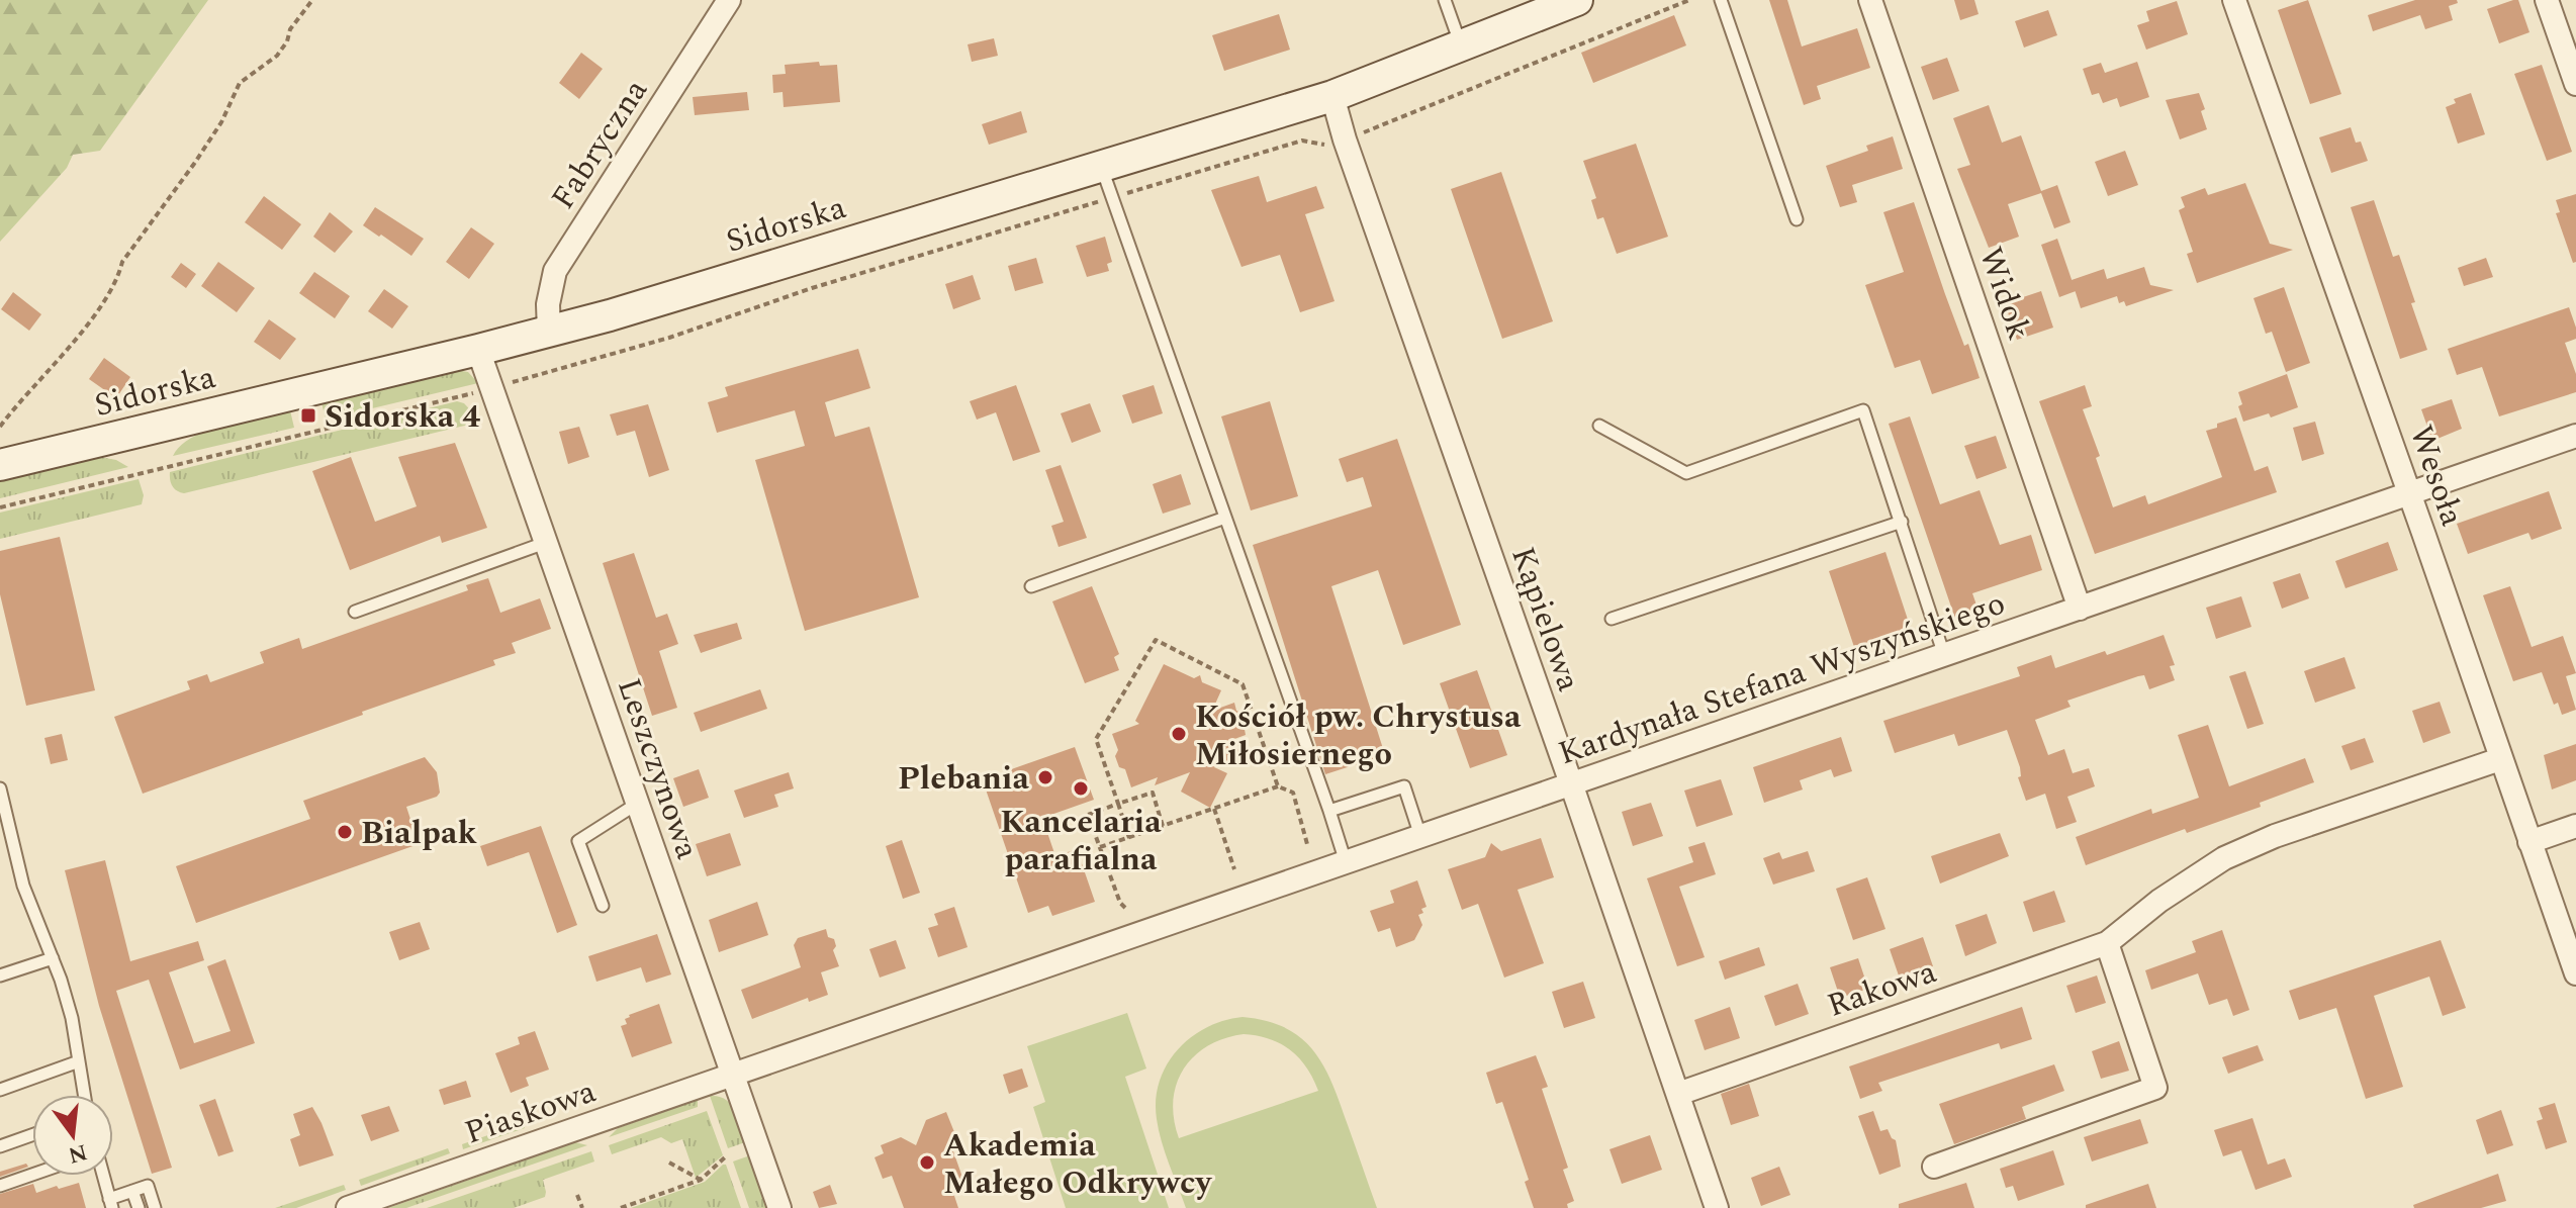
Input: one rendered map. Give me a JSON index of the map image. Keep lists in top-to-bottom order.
{
  "streets": {
    "street": [
      "Fabryczna",
      "Sidorska",
      "Widok",
      "Wesoła",
      "Kąpielowa",
      "Kardynała Stefana Wyszyńskiego",
      "Leszczynowa",
      "Rakowa",
      "Piaskowa"
    ]
  },
  "crossings": [
    ["Fabryczna", "Sidorska"],
    ["Sidorska", "Kąpielowa"],
    ["Sidorska", "Leszczynowa"],
    ["Widok", "Kardynała Stefana Wyszyńskiego"],
    ["Wesoła", "Kardynała Stefana Wyszyńskiego"],
    ["Wesoła", "Rakowa"],
    ["Kąpielowa", "Kardynała Stefana Wyszyńskiego"],
    ["Kąpielowa", "Rakowa"],
    ["Kardynała Stefana Wyszyńskiego", "Leszczynowa"],
    ["Kardynała Stefana Wyszyńskiego", "Piaskowa"],
    ["Leszczynowa", "Piaskowa"]
  ],
  "places": {
    "transit": ["Sidorska 4"],
    "other": [
      "Kościół pw. Chrystusa Miłosiernego",
      "Plebania",
      "Kancelaria parafialna",
      "Bialpak",
      "Akademia Małego Odkrywcy"
    ]
  },
  "north": "bottom"
}
